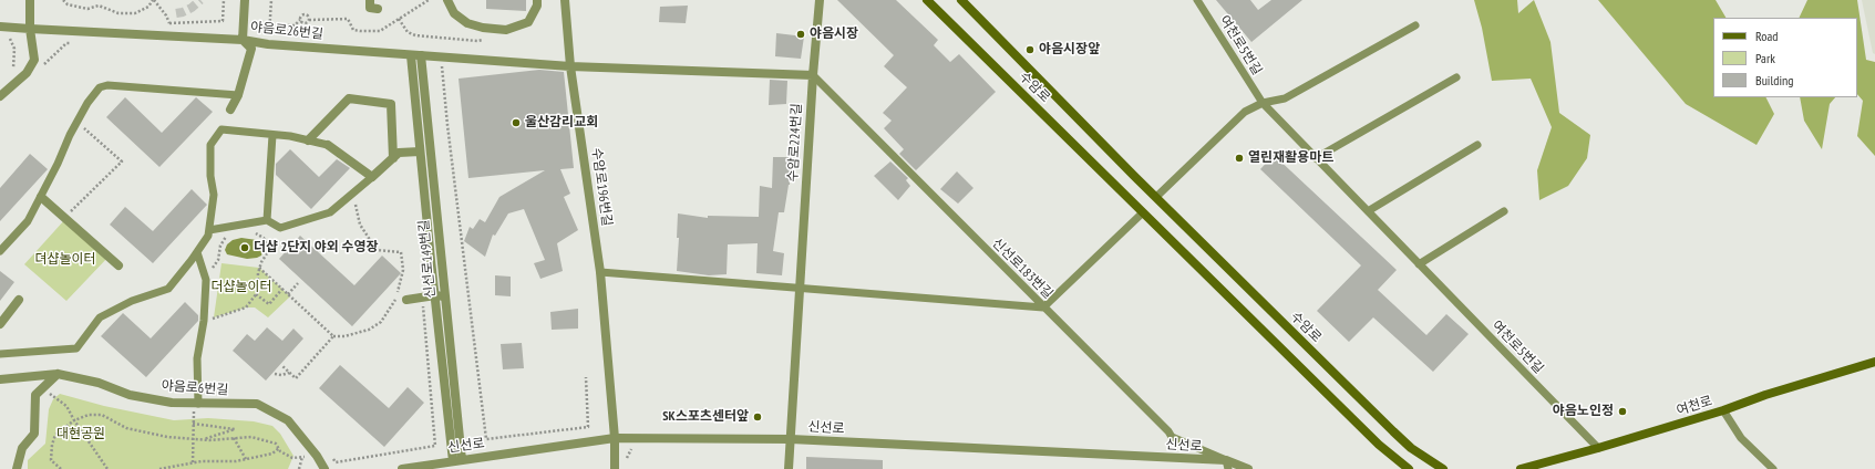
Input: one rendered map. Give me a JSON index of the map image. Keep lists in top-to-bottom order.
{
  "streets": {
    "main road": ["수암로", "여천로"],
    "street": [
      "야음로26번길",
      "수암로224번길",
      "수암로196번길",
      "신선로149번길",
      "야음로6번길",
      "신선로"
    ],
    "lane": ["여천로5번길", "신선로183번길"]
  },
  "crossings": [
    ["야음로26번길", "수암로224번길"],
    ["야음로26번길", "수암로196번길"],
    ["야음로26번길", "신선로149번길"],
    ["야음로26번길", "신선로183번길"],
    ["여천로5번길", "여천로"],
    ["수암로224번길", "신선로183번길"],
    ["수암로224번길", "신선로"],
    ["수암로196번길", "신선로"],
    ["신선로149번길", "신선로"],
    ["신선로183번길", "신선로"]
  ],
  "parks": ["뎌샵놀이터", "더샵놀이터", "대현공원"],
  "places": [
    "야음시장",
    "야음시장앞",
    "울산감리교회",
    "열린재활용마트",
    "더샵 2단지 야외 수영장",
    "야음노인정",
    "SK스포츠센터앞"
  ],
  "legend": ["Road", "Park", "Building"]
}
